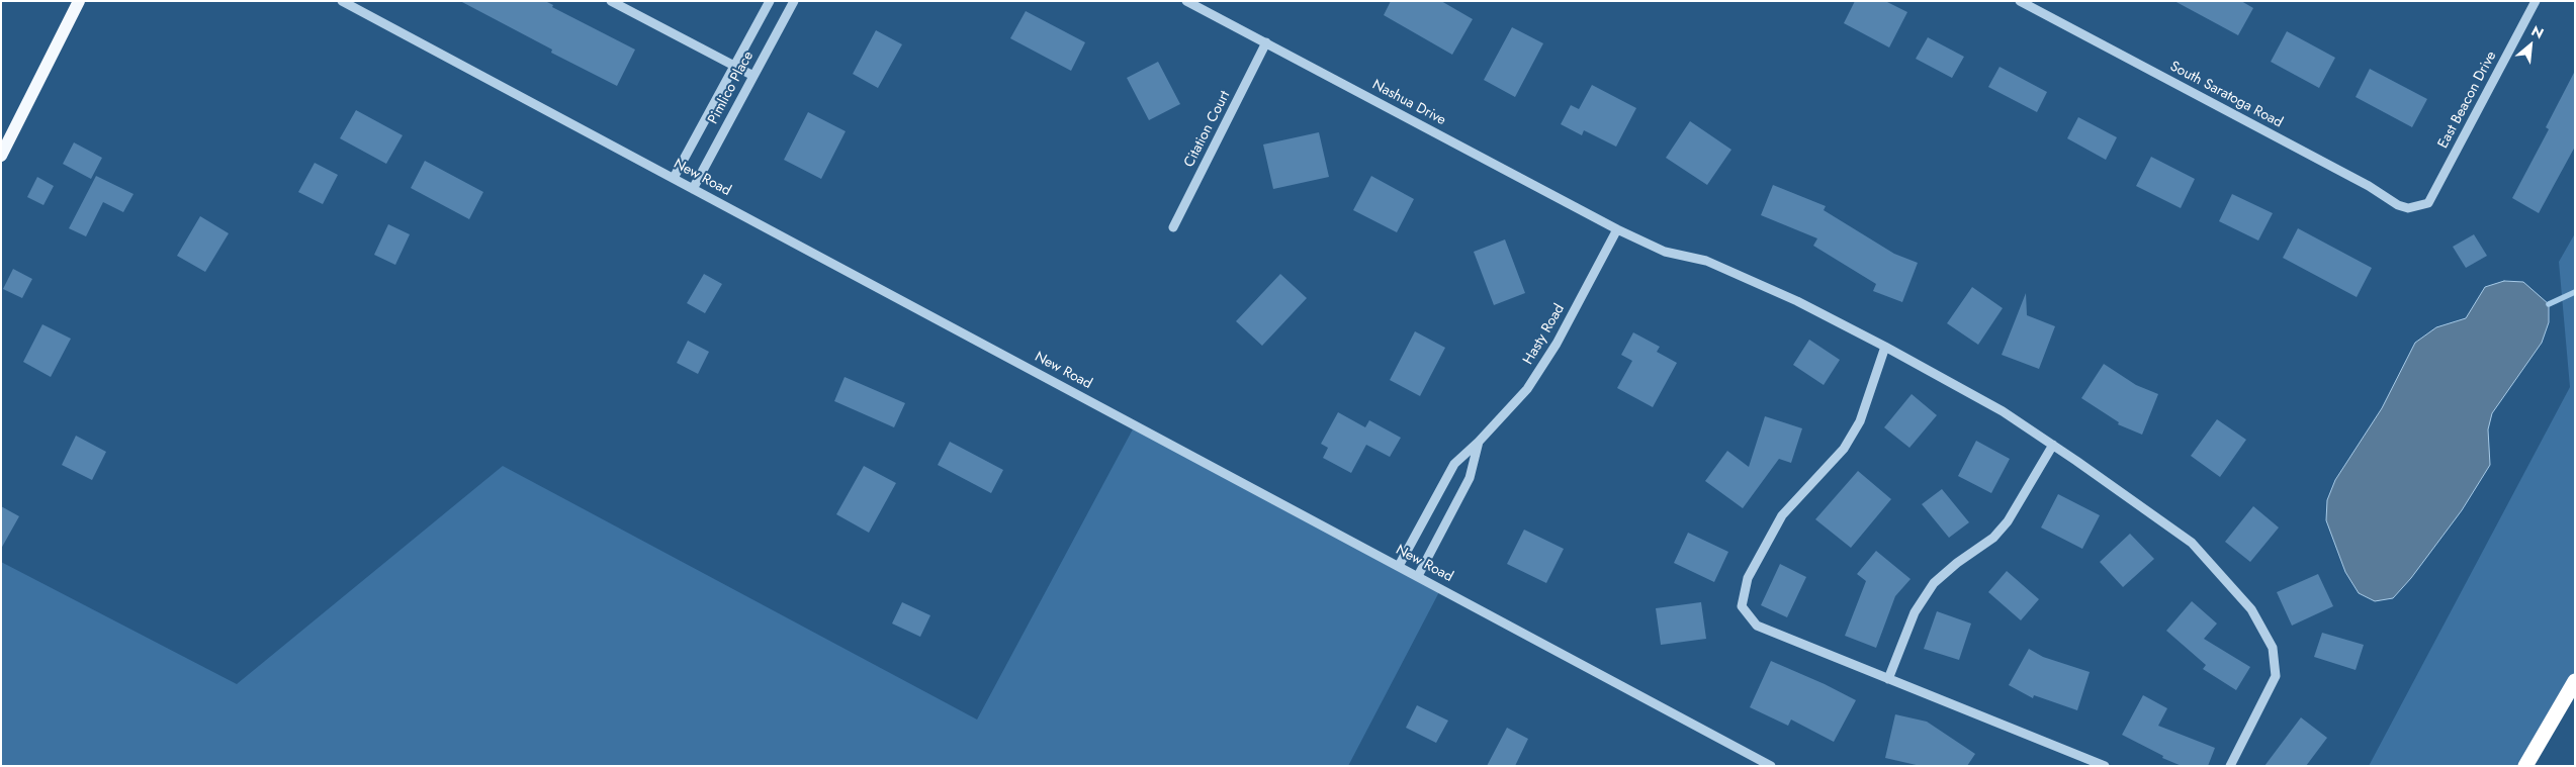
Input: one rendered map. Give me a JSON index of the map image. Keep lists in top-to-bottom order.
{
  "streets": {
    "street": [
      "Pimlico Place",
      "South Saratoga Road",
      "East Beacon Drive",
      "Nashua Drive",
      "Citation Court",
      "New Road",
      "Hasty Road"
    ]
  },
  "crossings": [
    ["Pimlico Place", "New Road"],
    ["South Saratoga Road", "East Beacon Drive"],
    ["Nashua Drive", "Citation Court"],
    ["Nashua Drive", "Hasty Road"],
    ["New Road", "Hasty Road"]
  ],
  "north": "top right"
}
